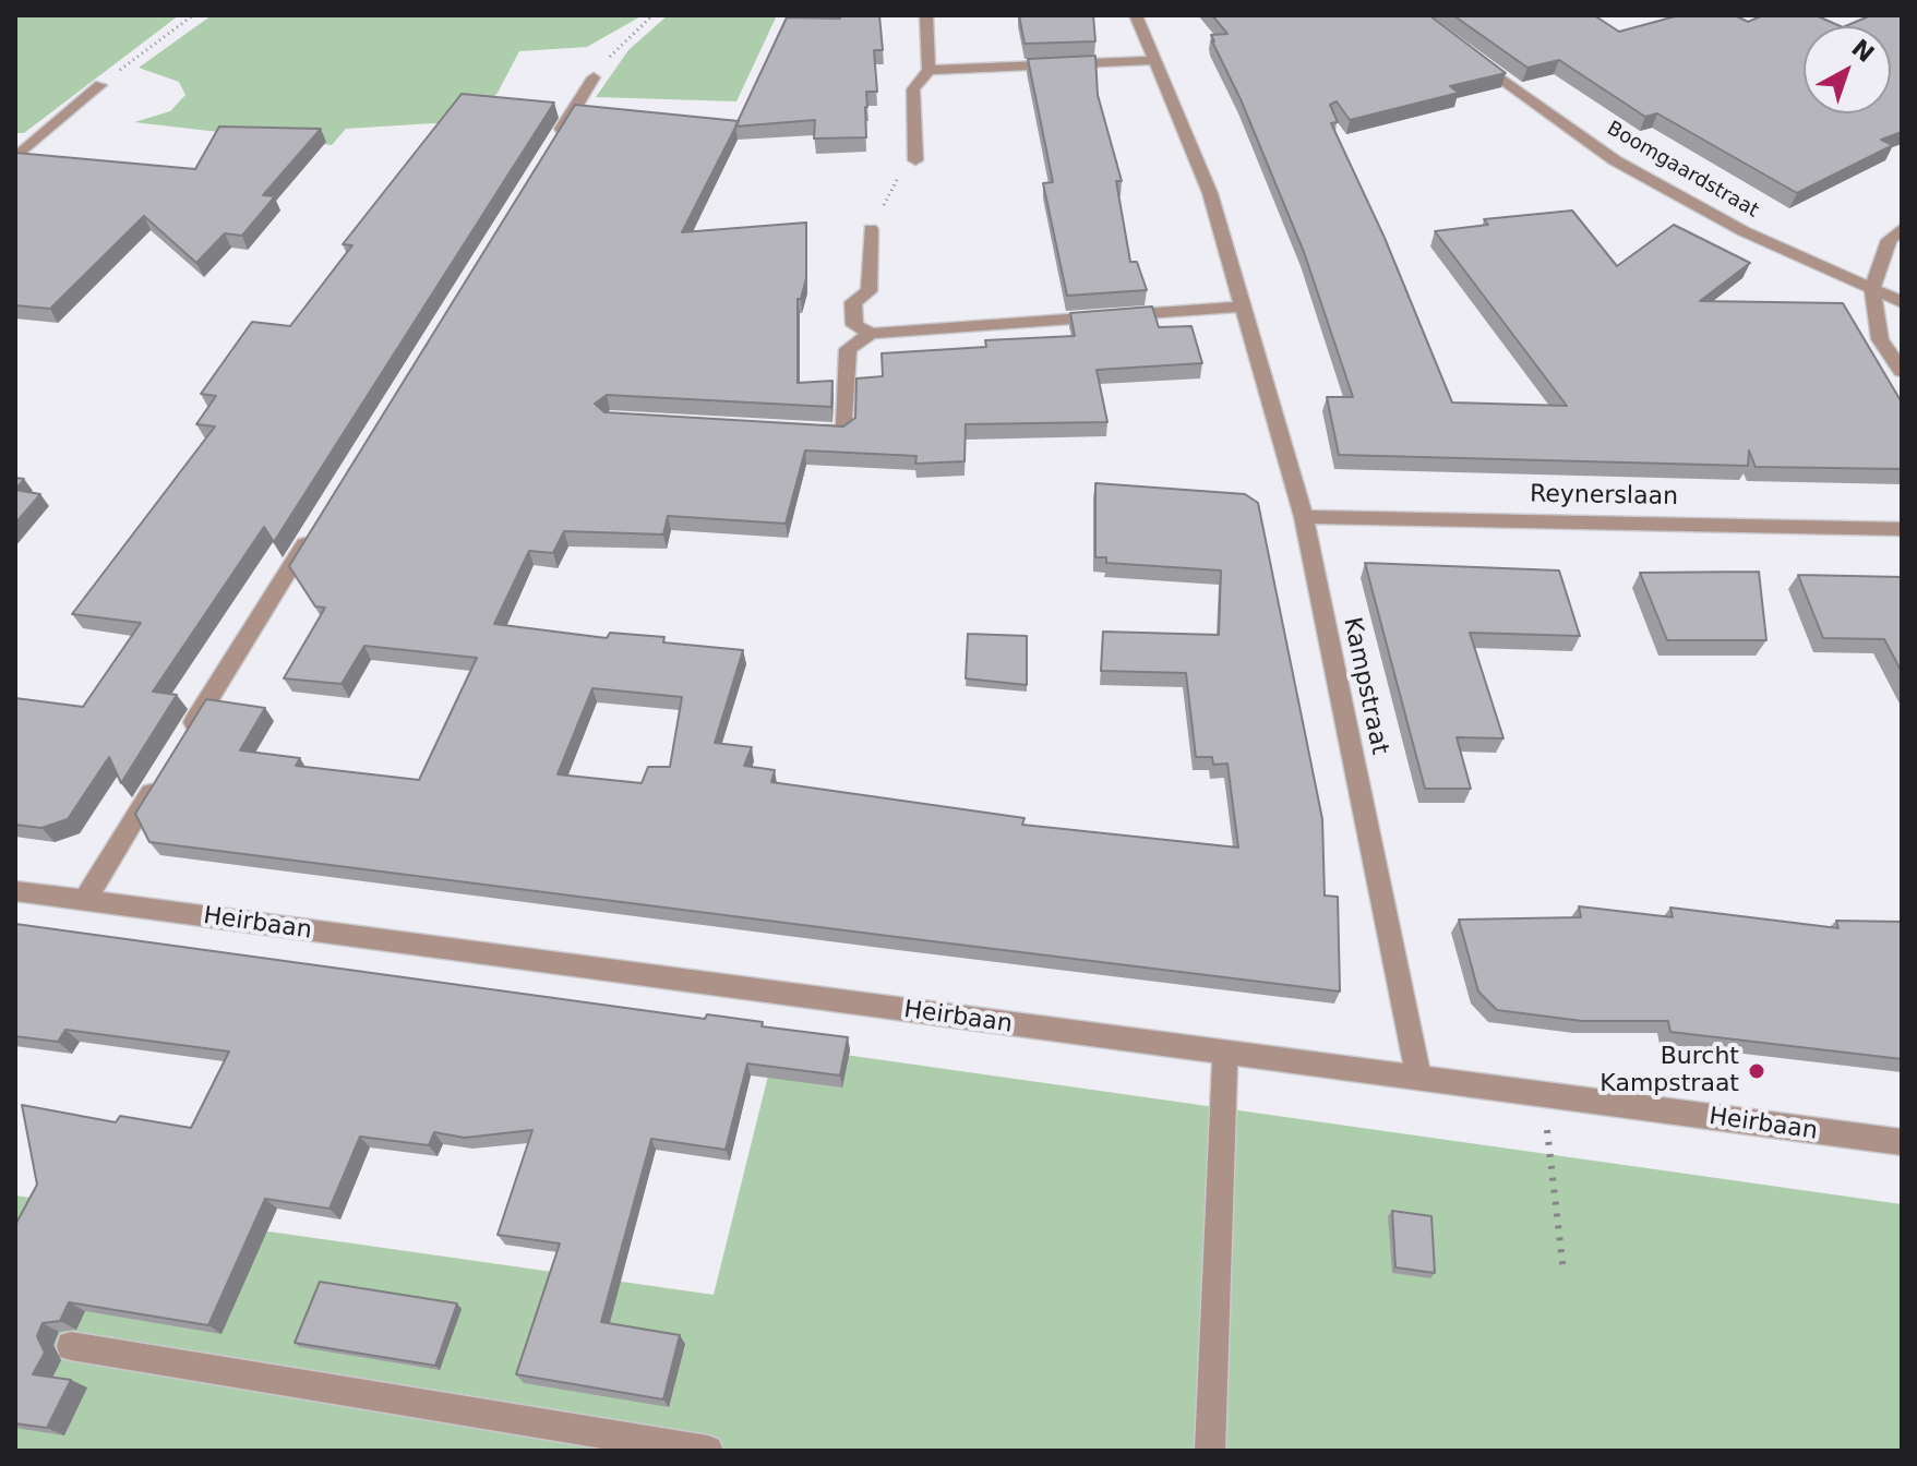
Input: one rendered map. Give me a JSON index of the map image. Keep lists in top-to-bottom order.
{
  "streets": {
    "street": [
      "Boomgaardstraat",
      "Reynerslaan",
      "Kampstraat",
      "Heirbaan"
    ]
  },
  "crossings": [
    ["Reynerslaan", "Kampstraat"],
    ["Kampstraat", "Heirbaan"]
  ],
  "places": ["Burcht Kampstraat"],
  "north": "top right"
}
